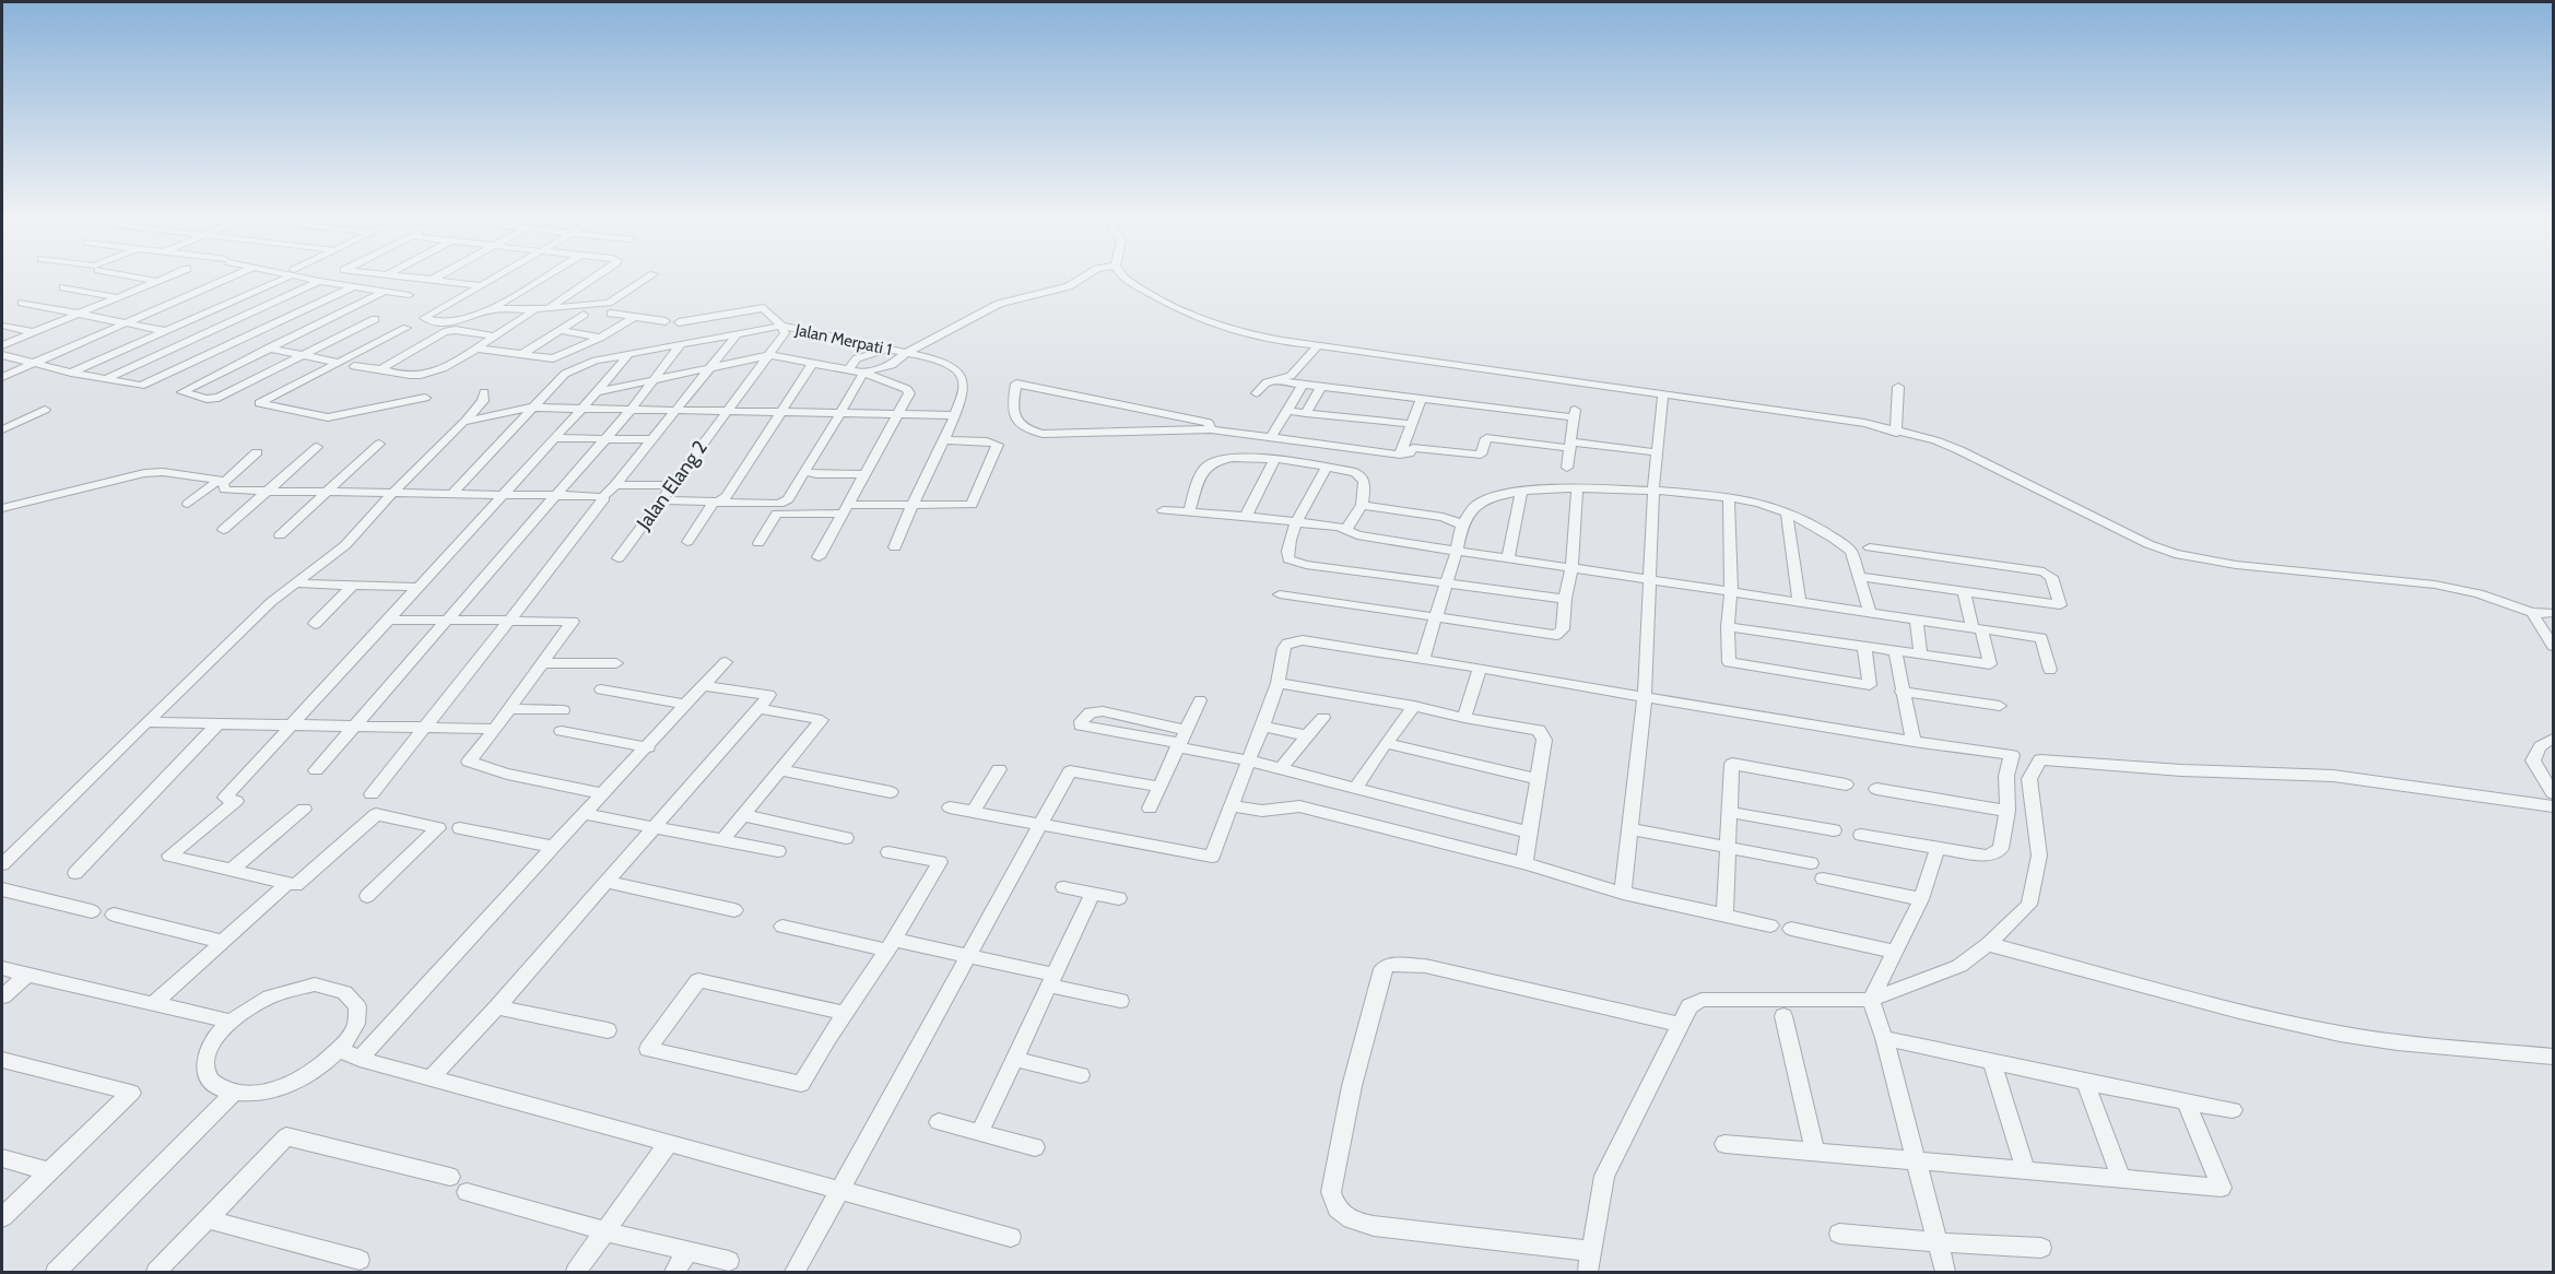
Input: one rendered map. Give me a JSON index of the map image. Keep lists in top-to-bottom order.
{
  "streets": {
    "street": ["Jalan Merpati 1", "Jalan Elang 2"]
  },
  "crossings": [
    ["Jalan Merpati 1", "Jalan Elang 2"]
  ]
}
